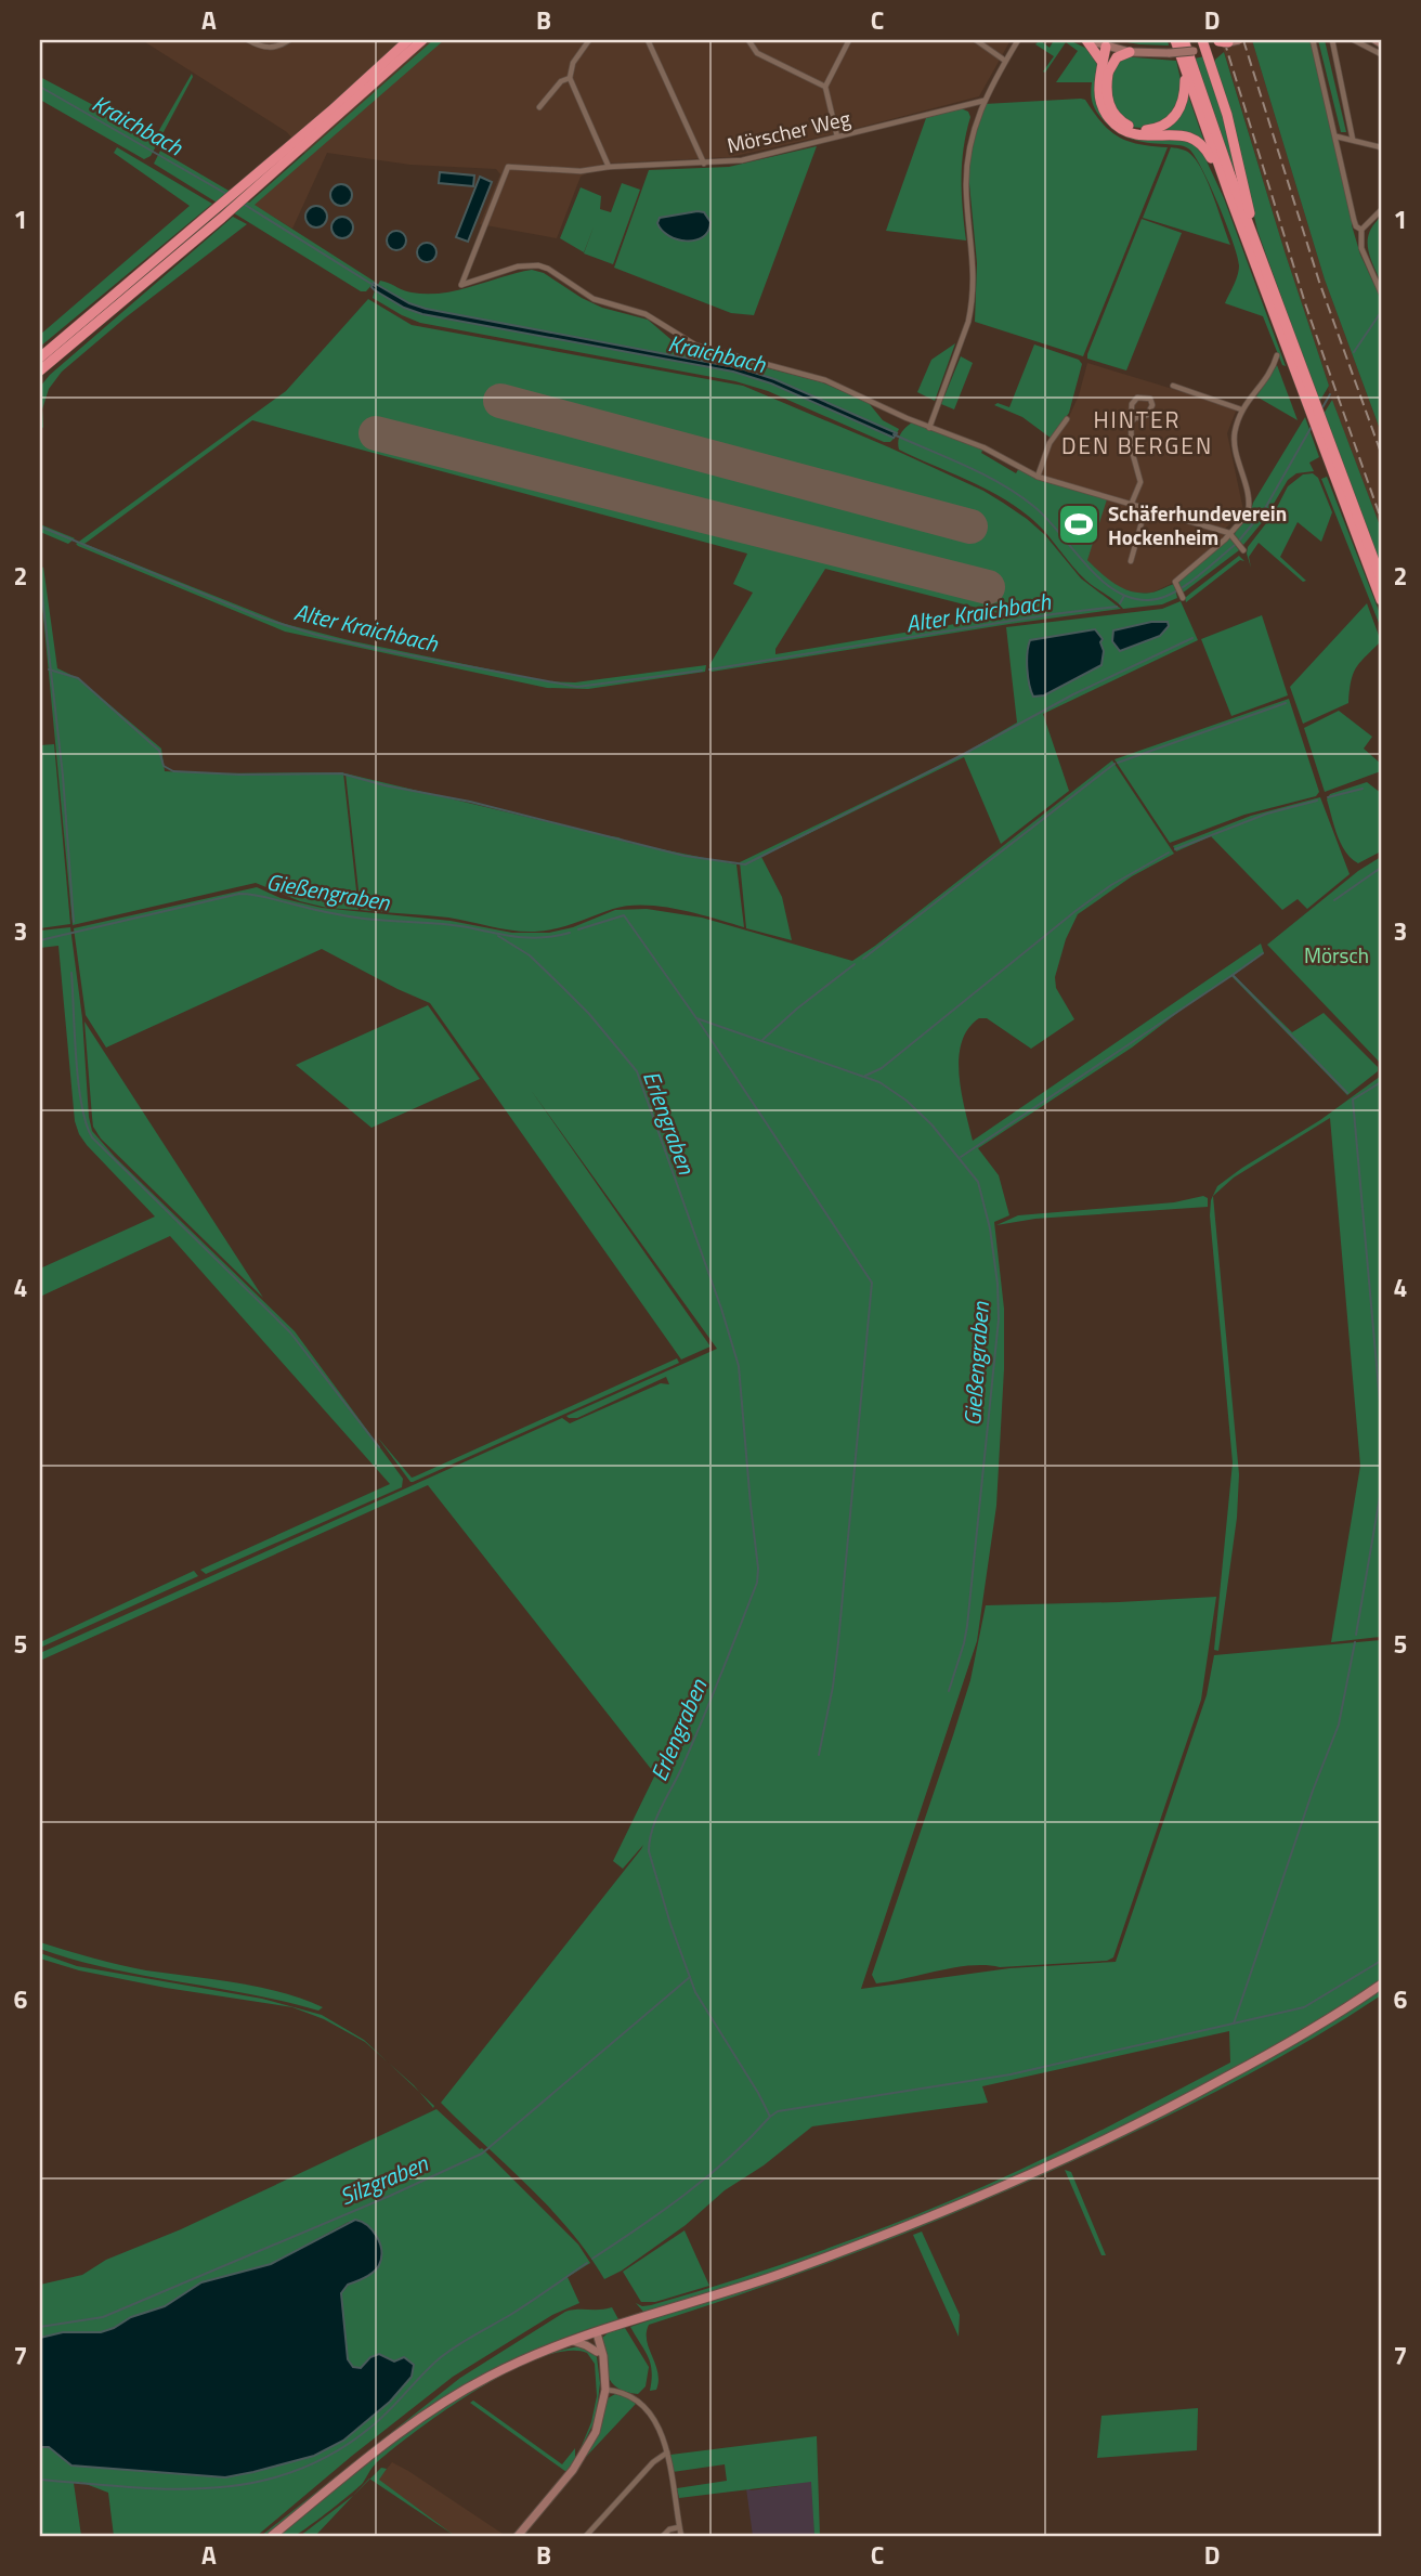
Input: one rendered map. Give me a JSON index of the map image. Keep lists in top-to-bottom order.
{
  "streets": {
    "street": ["Mörscher Weg"]
  },
  "districts": ["HINTER DEN BERGEN"],
  "water": [
    "Kraichbach",
    "Alter Kraichbach",
    "Gießengraben",
    "Erlengraben",
    "Silzgraben"
  ],
  "parks": ["Mörsch"],
  "places": {
    "sports": ["Schäferhundeverein Hockenheim"]
  },
  "grid": {
    "columns": [
      "A",
      "B",
      "C",
      "D"
    ],
    "rows": [
      "1",
      "2",
      "3",
      "4",
      "5",
      "6",
      "7"
    ]
  }
}
